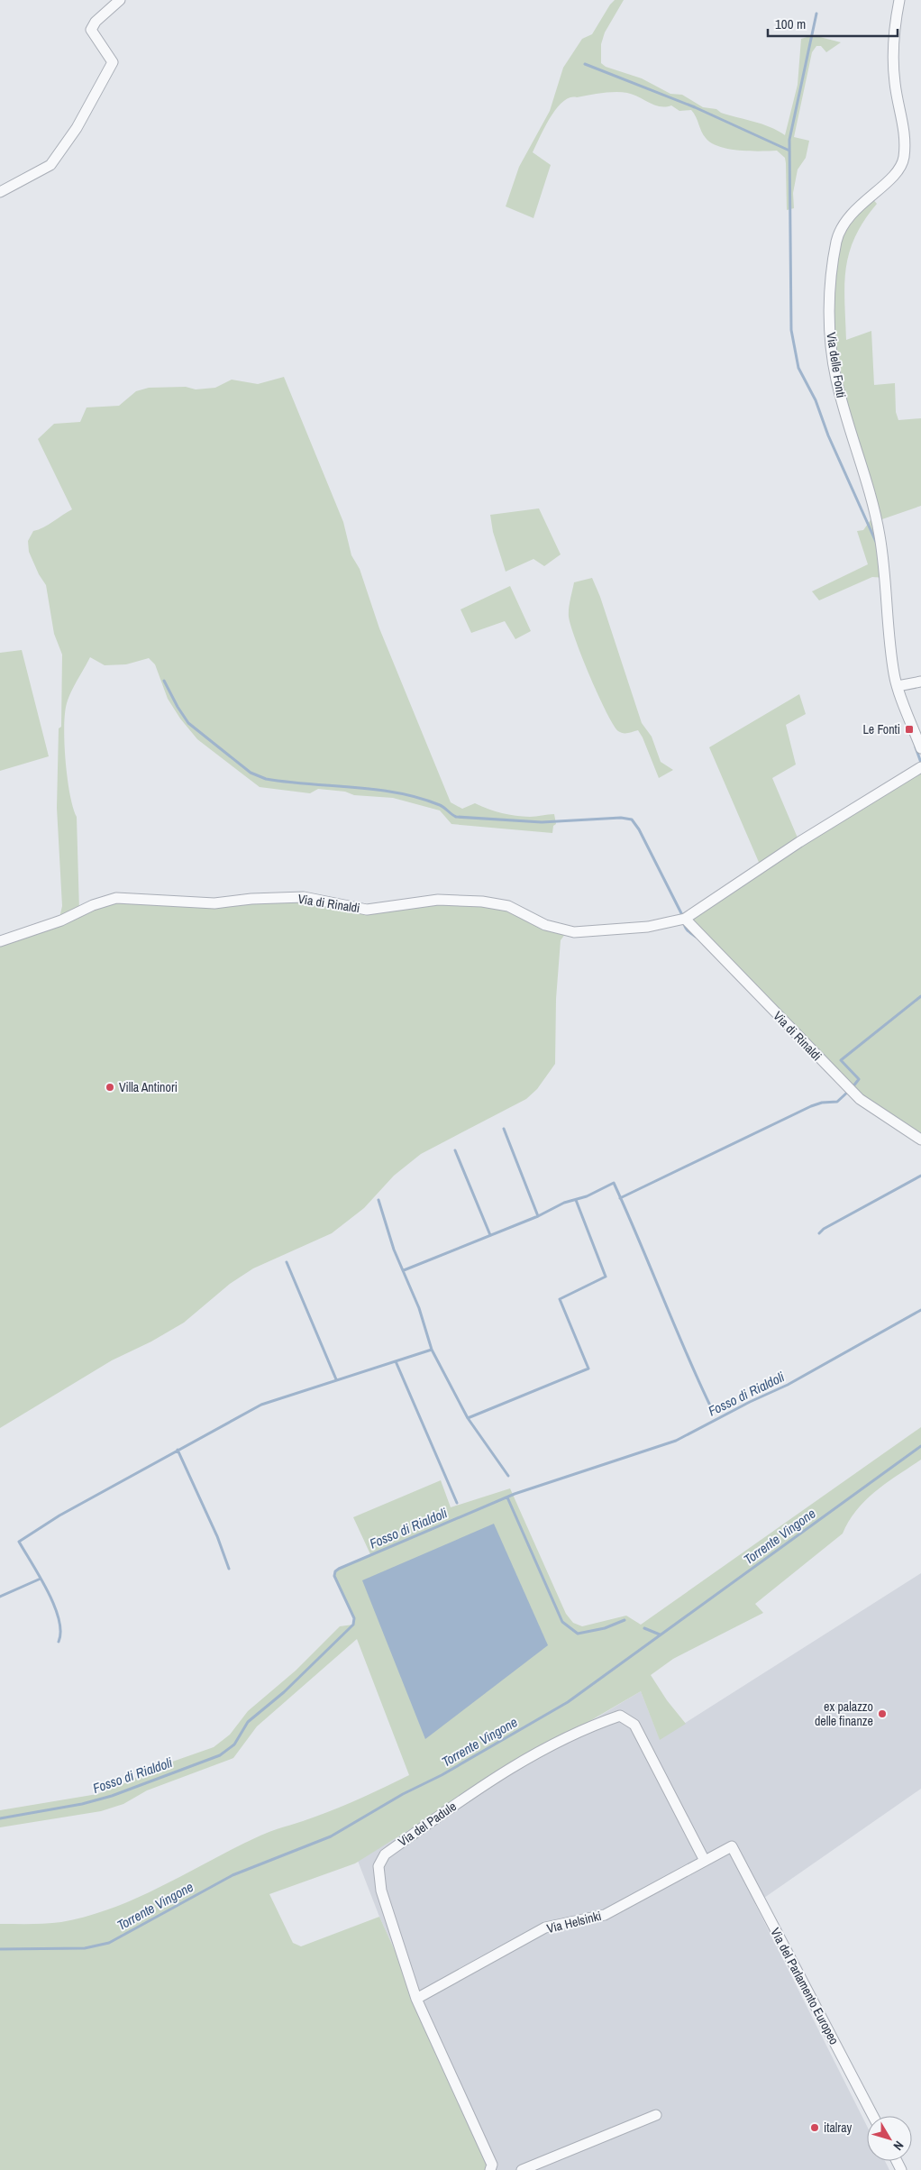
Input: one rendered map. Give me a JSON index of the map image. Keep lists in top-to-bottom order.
{
  "streets": {
    "street": [
      "Via delle Fonti",
      "Via di Rinaldi",
      "Via del Padule",
      "Via Helsinki",
      "Via del Parlamento Europeo"
    ]
  },
  "crossings": [
    ["Via del Padule", "Via Helsinki"],
    ["Via Helsinki", "Via del Parlamento Europeo"]
  ],
  "water": ["Fosso di Rialdoli", "Torrente Vingone"],
  "places": {
    "transit": ["Le Fonti"],
    "other": ["Villa Antinori", "ex palazzo delle finanze", "italray"]
  },
  "scale_bar": "100 m",
  "north": "bottom right"
}
